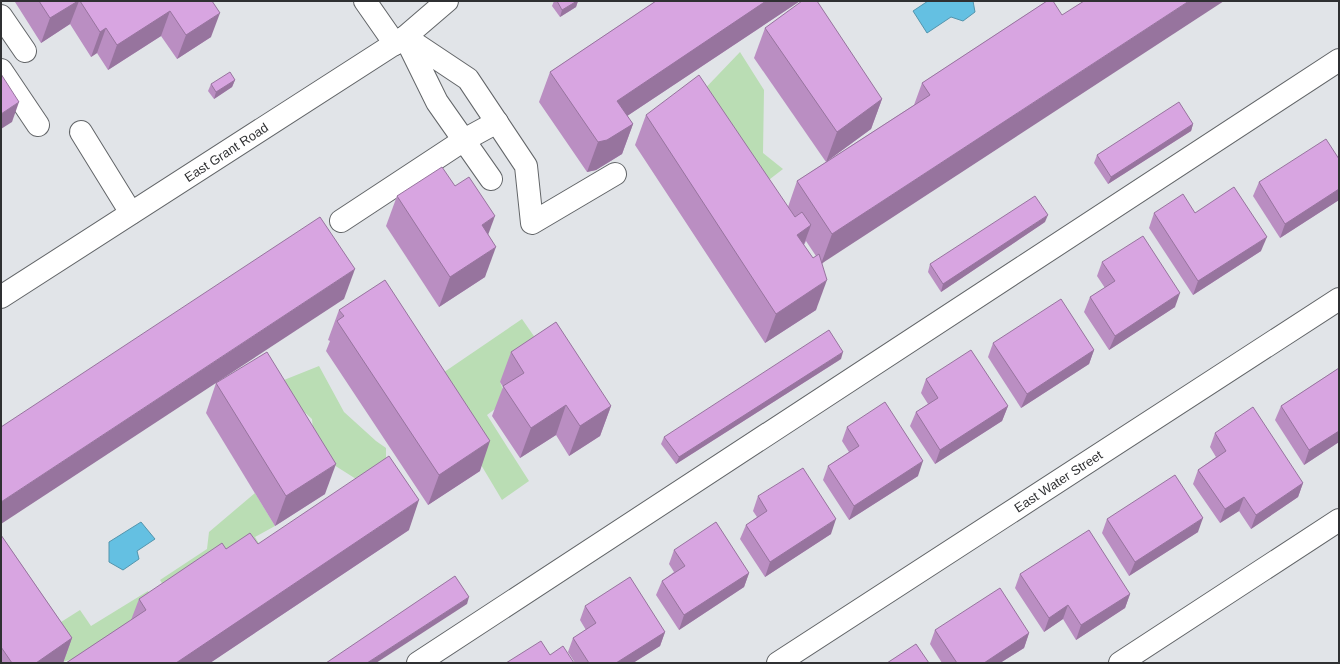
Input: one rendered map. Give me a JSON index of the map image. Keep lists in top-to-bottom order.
{
  "streets": {
    "street": ["East Grant Road", "East Water Street"]
  }
}
